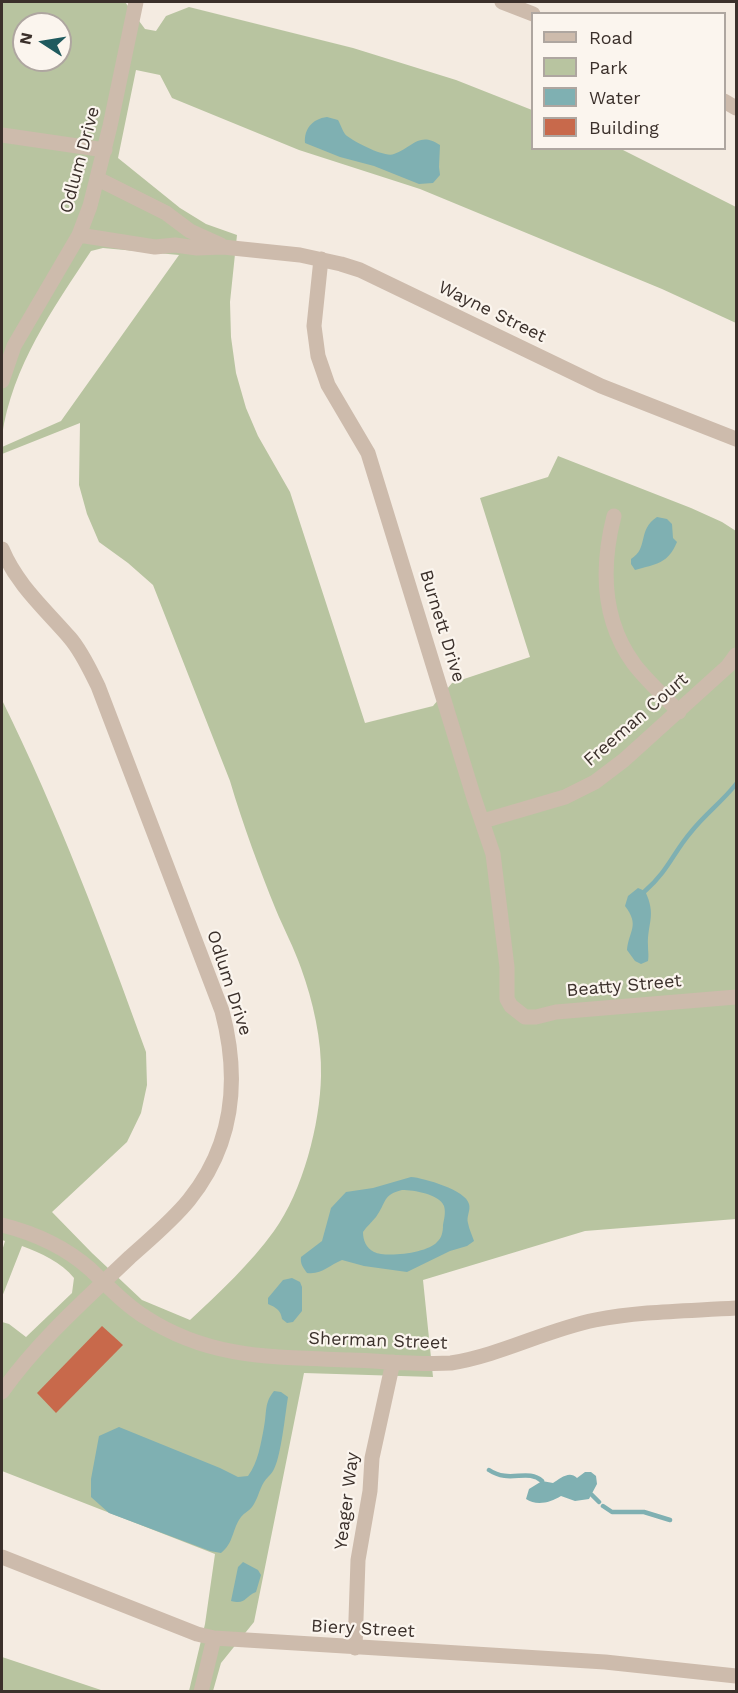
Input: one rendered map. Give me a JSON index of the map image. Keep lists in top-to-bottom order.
{
  "streets": {
    "street": [
      "Odlum Drive",
      "Wayne Street",
      "Burnett Drive",
      "Freeman Court",
      "Beatty Street",
      "Sherman Street",
      "Yeager Way",
      "Biery Street"
    ]
  },
  "crossings": [
    ["Odlum Drive", "Wayne Street"],
    ["Odlum Drive", "Sherman Street"],
    ["Wayne Street", "Burnett Drive"],
    ["Burnett Drive", "Freeman Court"],
    ["Burnett Drive", "Beatty Street"],
    ["Sherman Street", "Yeager Way"],
    ["Yeager Way", "Biery Street"]
  ],
  "legend": [
    "Road",
    "Park",
    "Water",
    "Building"
  ],
  "north": "left"
}
